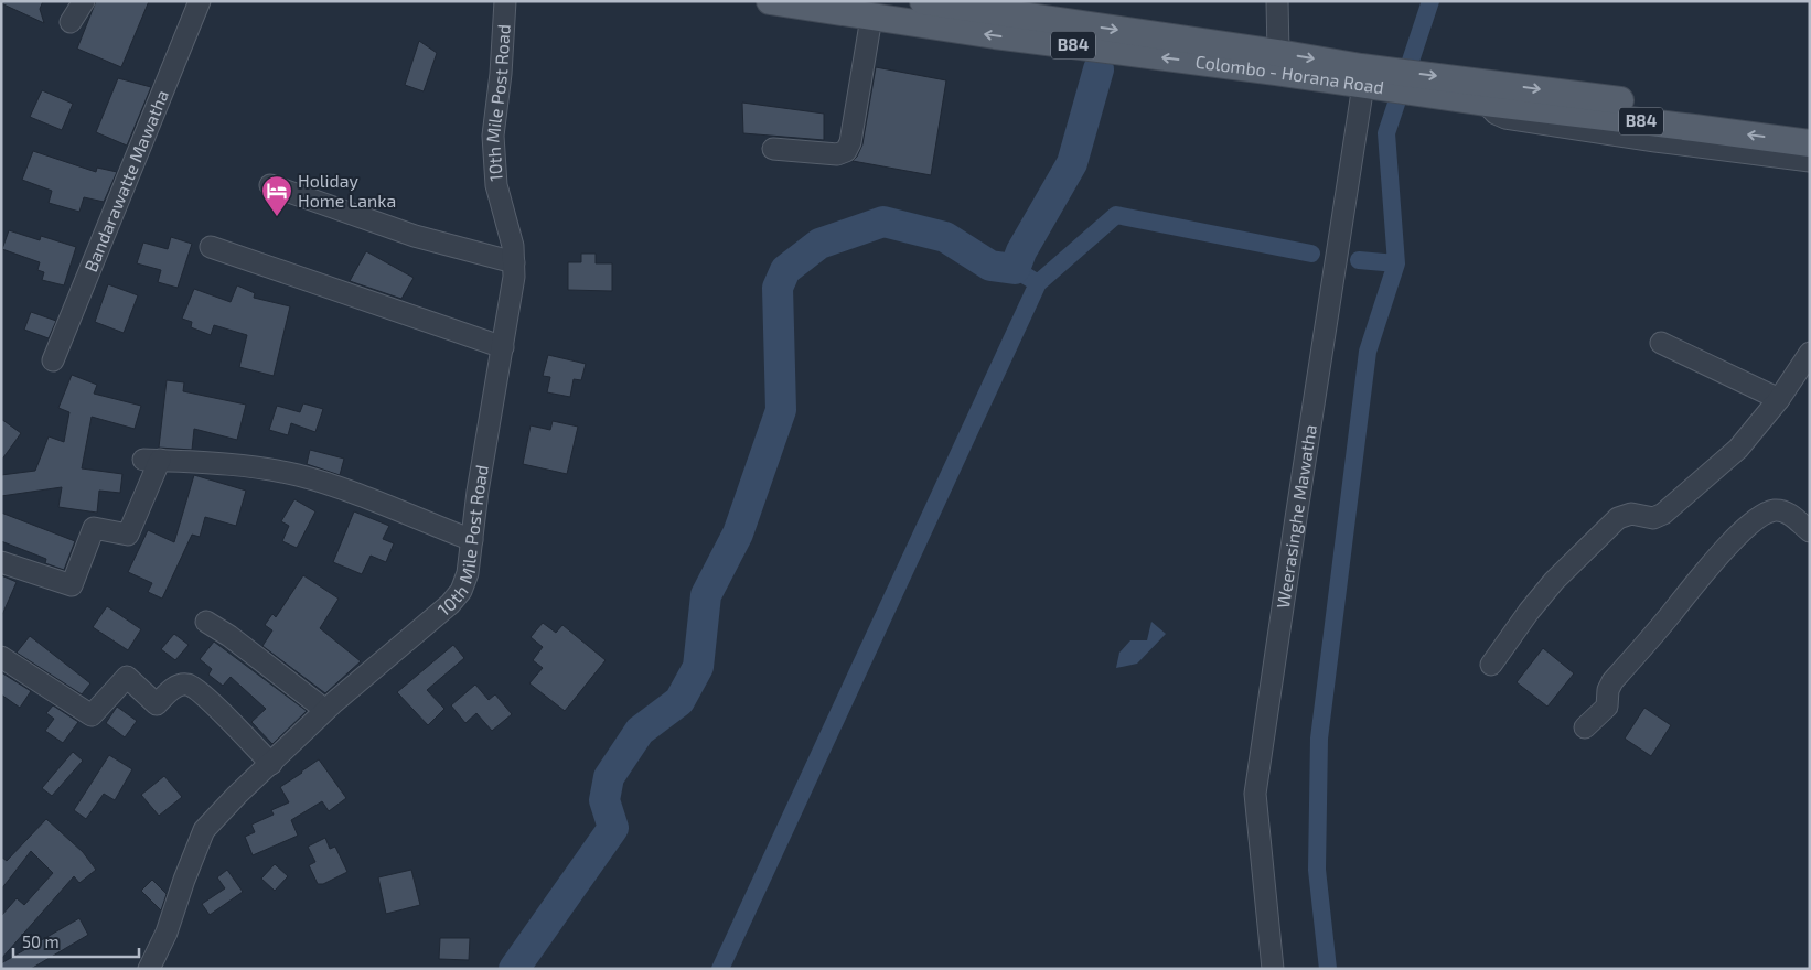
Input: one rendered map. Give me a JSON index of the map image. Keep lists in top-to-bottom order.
{
  "streets": {
    "main road": ["B84", "Colombo - Horana Road"],
    "street": ["10th Mile Post Road", "Bandarawatte Mawatha", "Weerasinghe Mawatha"]
  },
  "crossings": [
    ["Colombo - Horana Road", "Weerasinghe Mawatha"]
  ],
  "places": {
    "hotel": ["Holiday Home Lanka"]
  },
  "scale_bar": "50 m"
}
